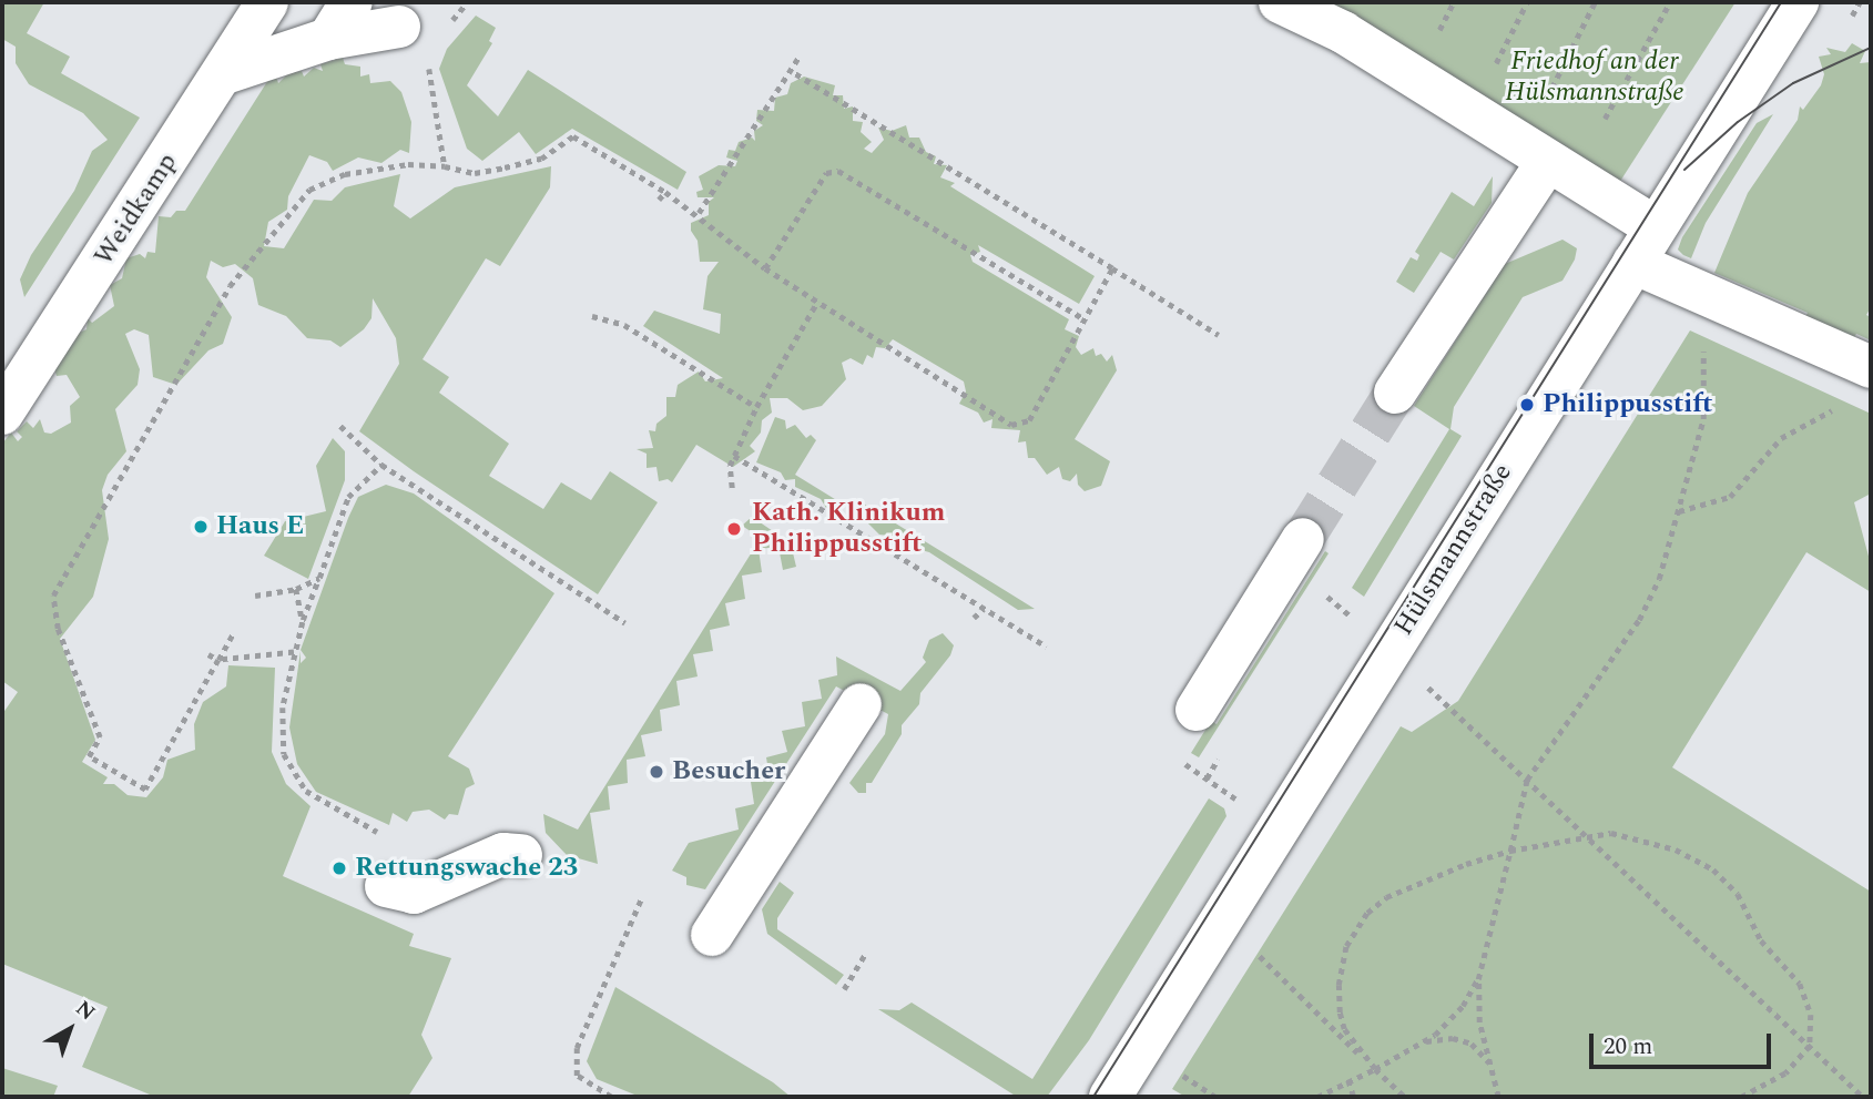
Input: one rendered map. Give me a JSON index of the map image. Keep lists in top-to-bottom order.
{
  "streets": {
    "street": ["Weidkamp", "Hülsmannstraße"]
  },
  "parks": ["Friedhof an der Hülsmannstraße"],
  "places": [
    "Philippusstift",
    "Haus E",
    "Kath. Klinikum Philippusstift",
    "Besucher",
    "Rettungswache 23"
  ],
  "scale_bar": "20 m",
  "north": "top right"
}
